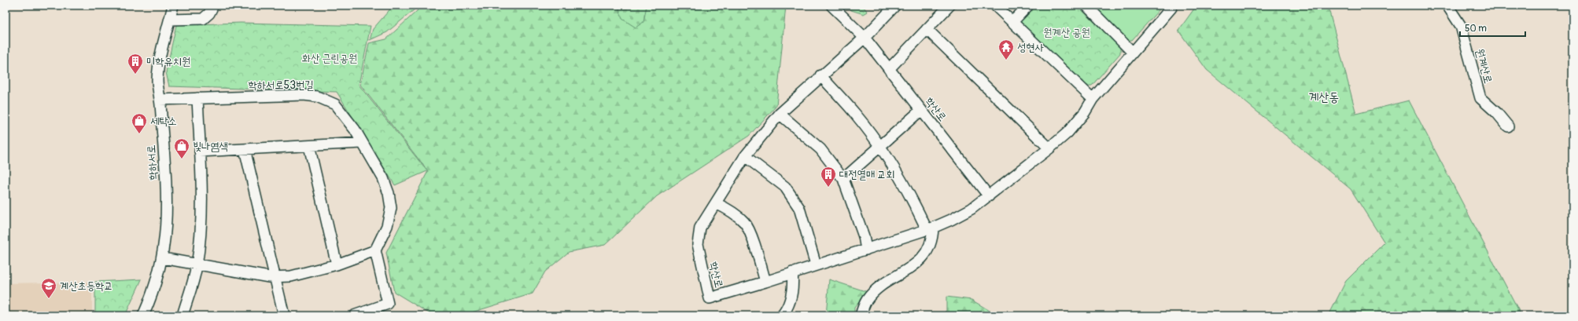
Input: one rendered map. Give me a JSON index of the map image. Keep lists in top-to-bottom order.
{
  "streets": {
    "street": [
      "원계산로",
      "학하서로53번길",
      "학산로",
      "학하서로"
    ]
  },
  "crossings": [
    ["학하서로53번길", "학하서로"]
  ],
  "districts": ["계산동"],
  "parks": ["원계산 공원", "화산 근린공원"],
  "places": {
    "temple": ["성현사"],
    "building": ["미학유치원", "대전열매 교회"],
    "shop": ["세탁소", "빛나염색"],
    "school or university": ["계산초등학교"]
  },
  "scale_bar": "50 m"
}
